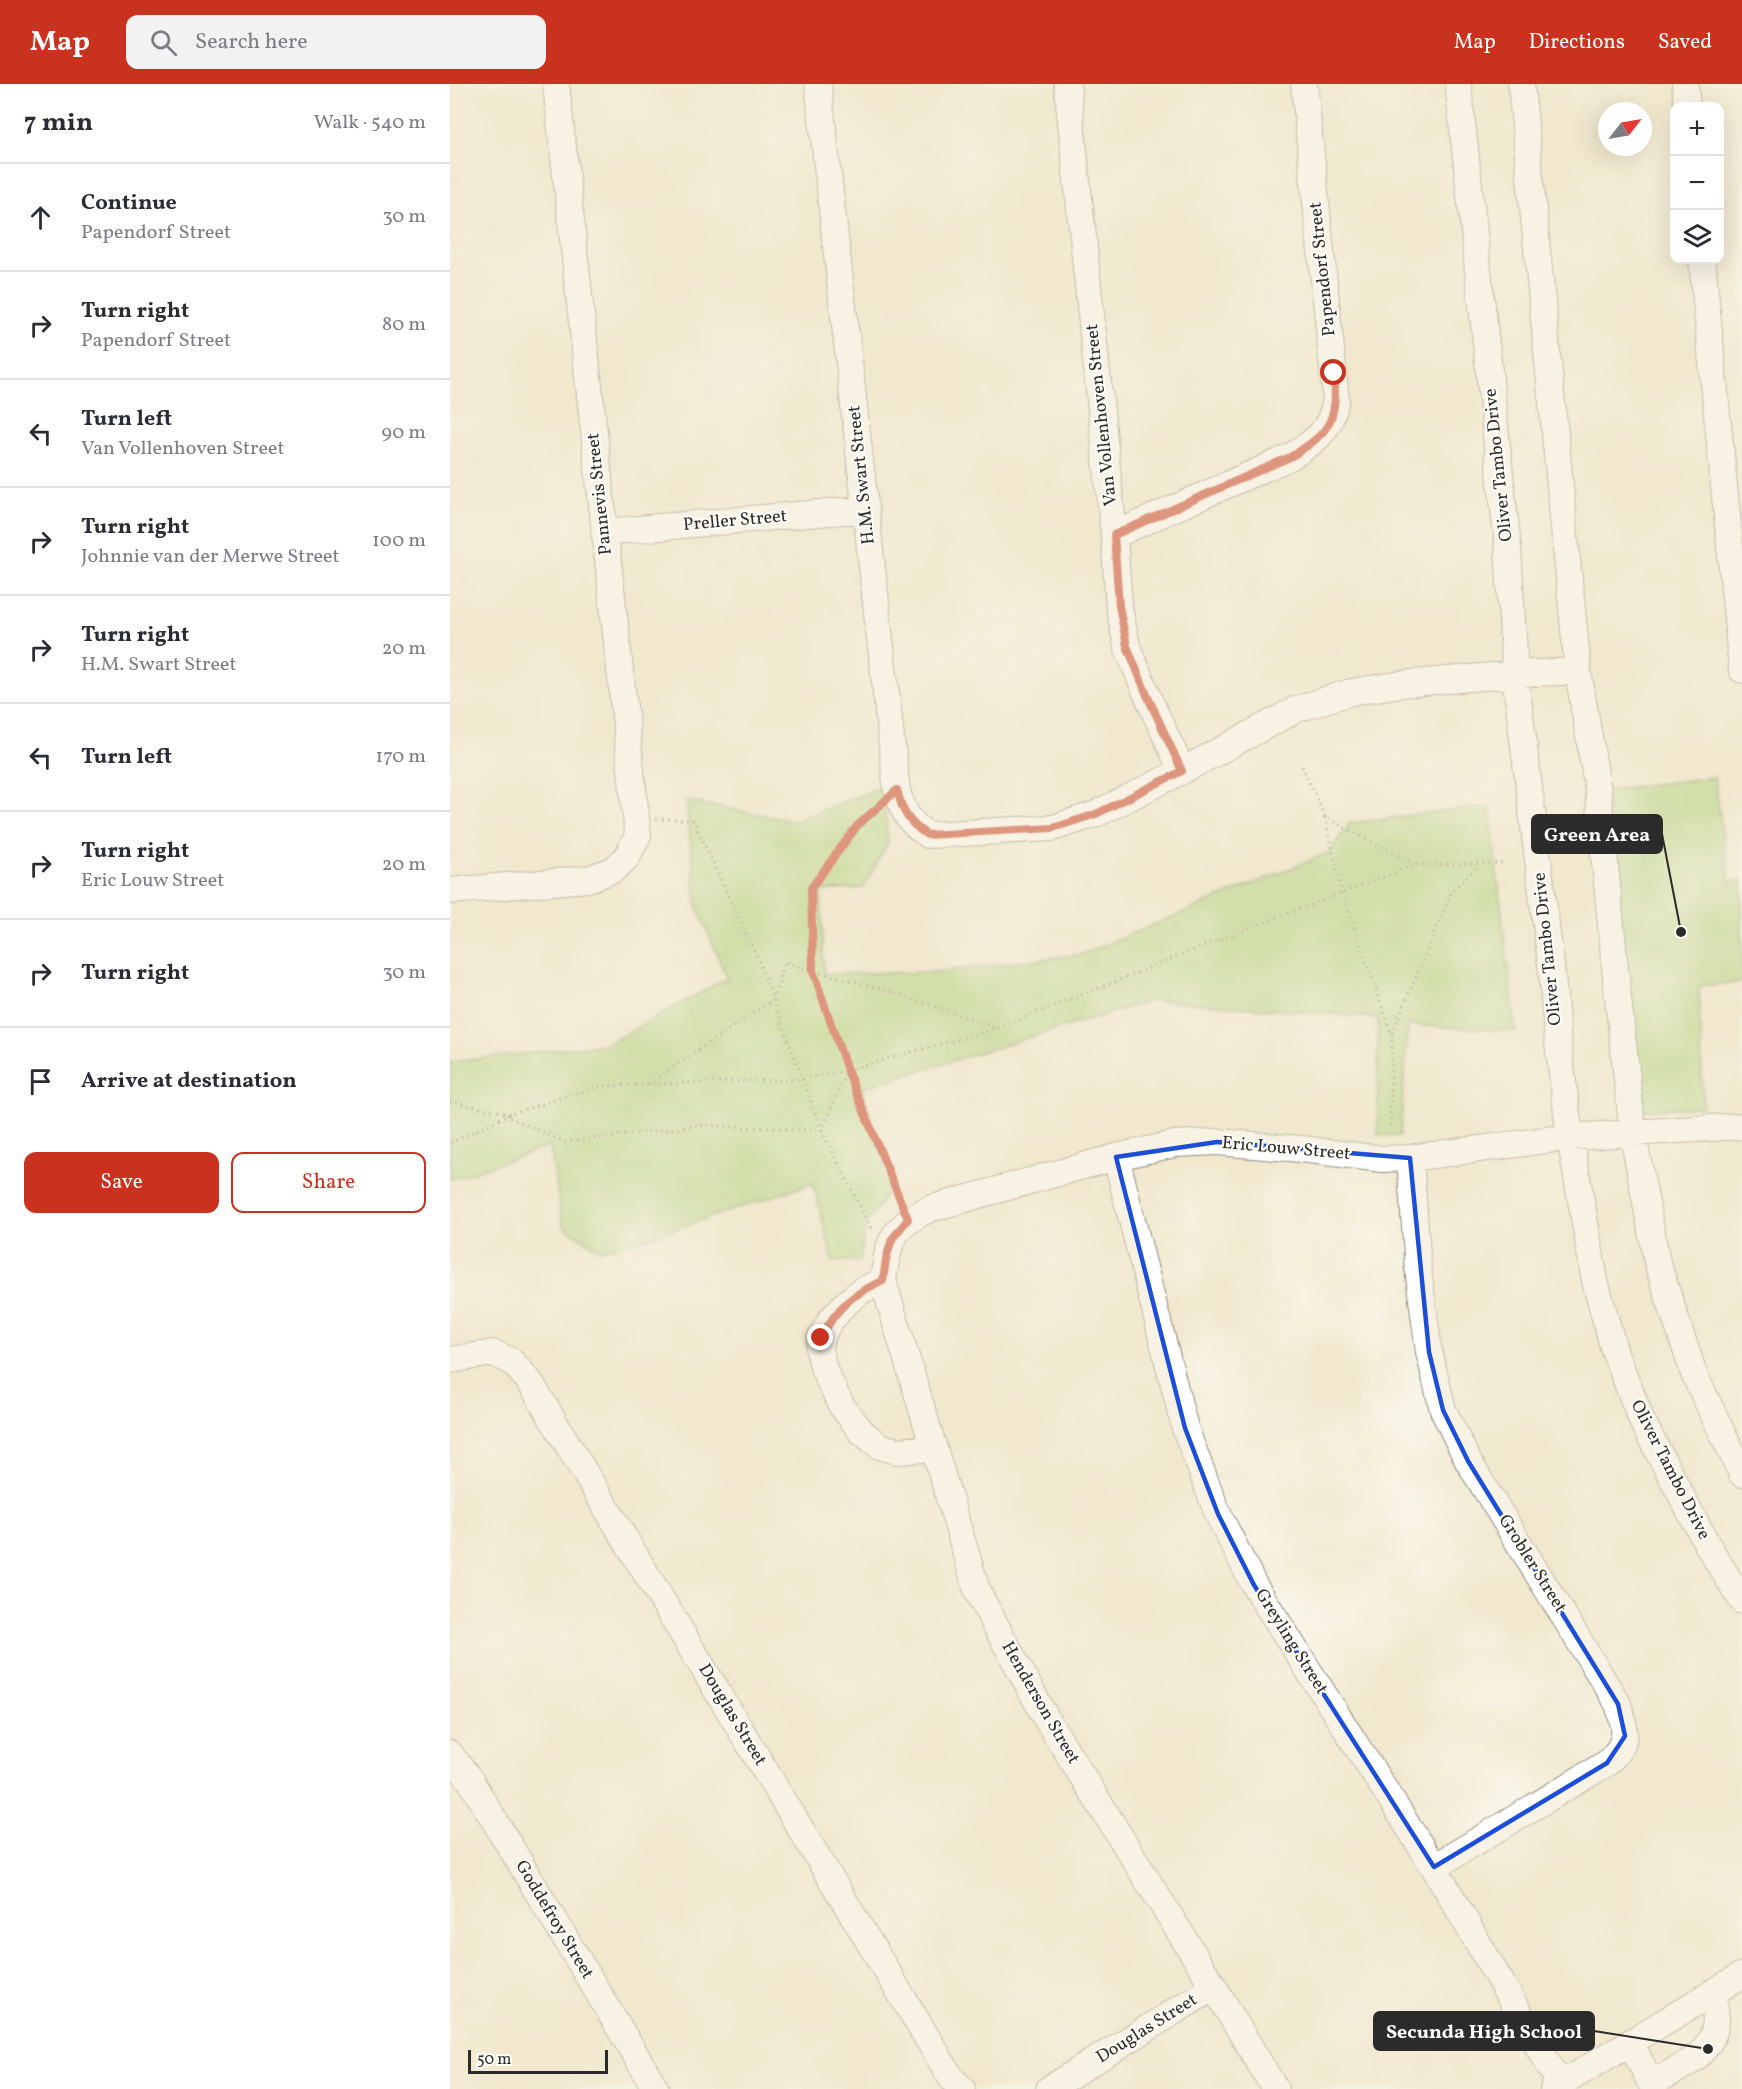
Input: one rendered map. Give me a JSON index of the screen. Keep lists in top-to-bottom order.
{
  "streets": {
    "street": [
      "Papendorf Street",
      "Van Vollenhoven Street",
      "Oliver Tambo Drive",
      "H.M. Swart Street",
      "Pannevis Street",
      "Preller Street",
      "Eric Louw Street",
      "Grobler Street",
      "Greyling Street",
      "Henderson Street",
      "Douglas Street",
      "Goddefroy Street"
    ]
  },
  "crossings": [
    ["Papendorf Street", "Van Vollenhoven Street"],
    ["Van Vollenhoven Street", "H.M. Swart Street"],
    ["Oliver Tambo Drive", "H.M. Swart Street"],
    ["Oliver Tambo Drive", "Eric Louw Street"],
    ["H.M. Swart Street", "Preller Street"],
    ["Pannevis Street", "Preller Street"],
    ["Eric Louw Street", "Grobler Street"],
    ["Eric Louw Street", "Greyling Street"],
    ["Grobler Street", "Greyling Street"],
    ["Henderson Street", "Douglas Street"]
  ],
  "places": ["Green Area", "Secunda High School"],
  "scale_bar": "50 m",
  "north": "top right",
  "page": {
    "header": "Map",
    "search": "Search here",
    "nav": ["Map", "Directions", "Saved"],
    "heading": ["7 min", "Walk · 540 m"],
    "map_buttons": ["+", "−"],
    "list": [
      ["Continue", "Papendorf Street", "30 m"],
      ["Turn right", "Papendorf Street", "80 m"],
      ["Turn left", "Van Vollenhoven Street", "90 m"],
      ["Turn right", "Johnnie van der Merwe Street", "100 m"],
      ["Turn right", "H.M. Swart Street", "20 m"],
      ["Turn left", "170 m"],
      ["Turn right", "Eric Louw Street", "20 m"],
      ["Turn right", "30 m"],
      "Arrive at destination"
    ],
    "buttons": ["Save", "Share"],
    "scale": "50 m"
  }
}
